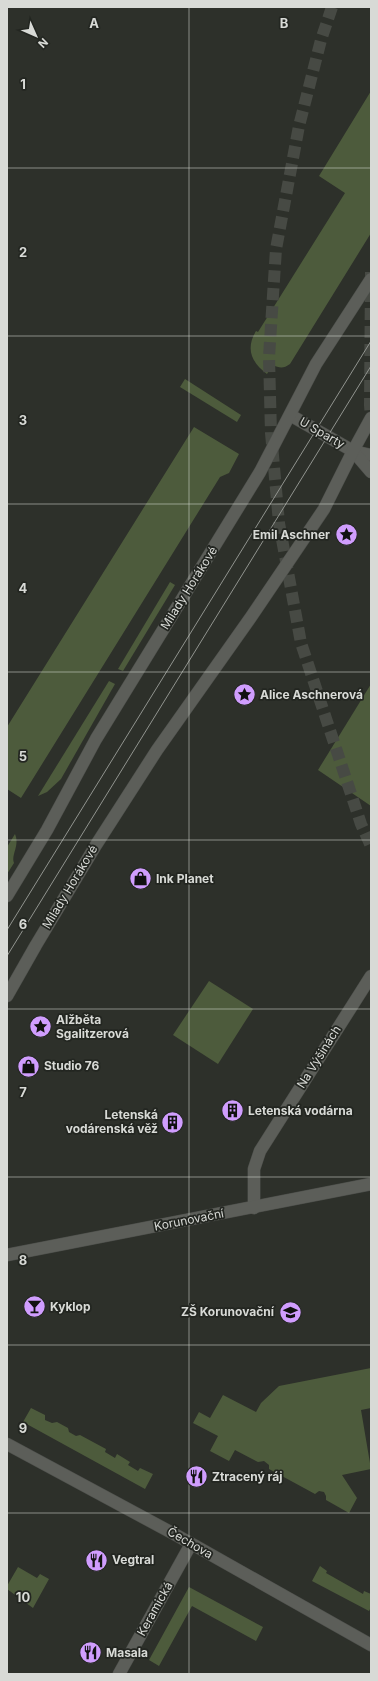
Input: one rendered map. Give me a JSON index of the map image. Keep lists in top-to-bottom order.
{
  "streets": {
    "main road": [
      "U Sparty",
      "Milady Horákové",
      "Na Výšinách",
      "Korunovační",
      "Čechova",
      "Keramická"
    ]
  },
  "crossings": [
    ["U Sparty", "Milady Horákové"],
    ["Na Výšinách", "Korunovační"],
    ["Čechova", "Keramická"]
  ],
  "places": {
    "place": ["Emil Aschner", "Alice Aschnerová", "Alžběta Sgalitzerová"],
    "shop": ["Ink Planet", "Studio 76"],
    "building": ["Letenská vodárna", "Letenská vodárenská věž"],
    "bar": ["Kyklop"],
    "school or university": ["ZŠ Korunovační"],
    "restaurant": ["Ztracený ráj", "Vegtral", "Masala"]
  },
  "north": "bottom right",
  "grid": {
    "columns": ["A", "B"],
    "rows": [
      "1",
      "2",
      "3",
      "4",
      "5",
      "6",
      "7",
      "8",
      "9",
      "10"
    ]
  }
}
